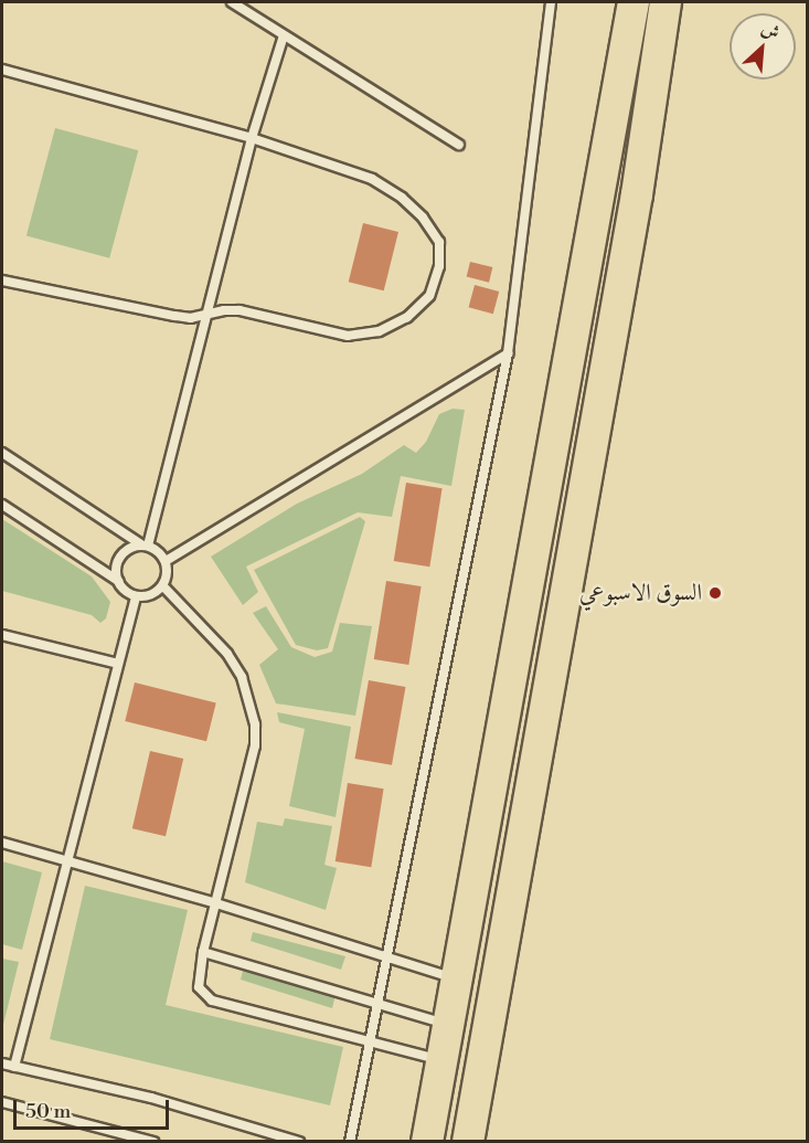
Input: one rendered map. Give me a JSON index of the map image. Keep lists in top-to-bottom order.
{
  "places": ["السوق الاسبوعي"],
  "scale_bar": "50 m",
  "north": "top right"
}
